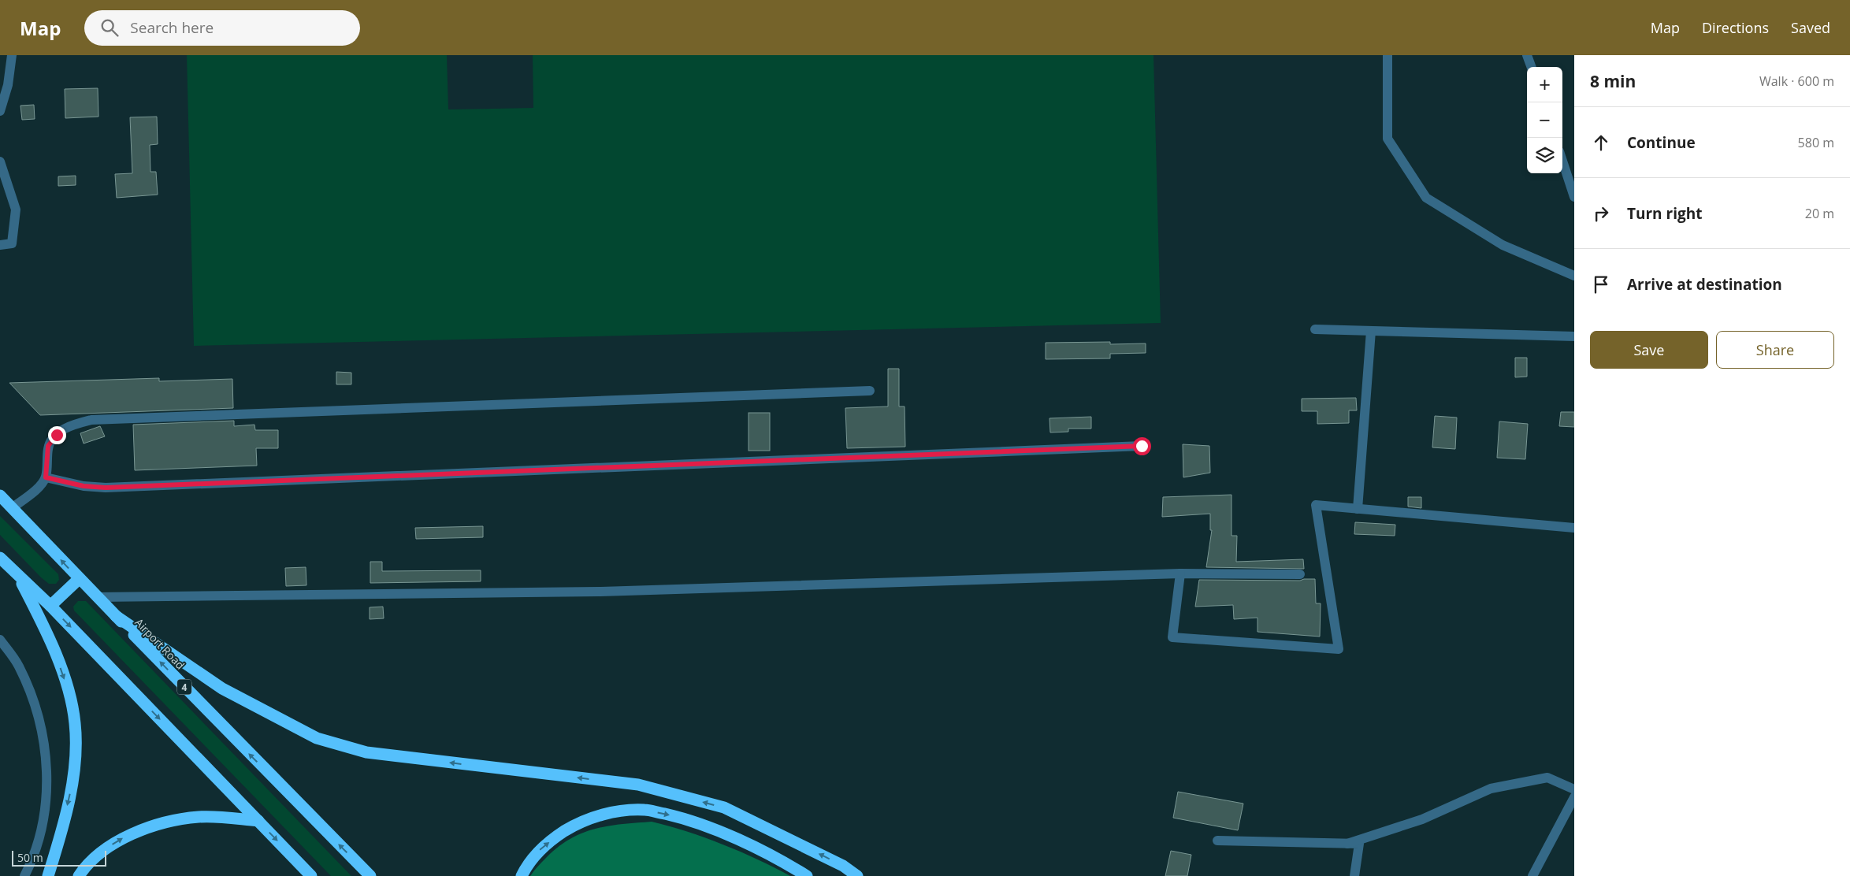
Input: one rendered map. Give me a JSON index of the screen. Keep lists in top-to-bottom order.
{
  "streets": {
    "highway": ["Airport Road", "4"]
  },
  "scale_bar": "50 m",
  "page": {
    "header": "Map",
    "search": "Search here",
    "nav": ["Map", "Directions", "Saved"],
    "heading": ["8 min", "Walk · 600 m"],
    "map_buttons": ["+", "−"],
    "list": [
      ["Continue", "580 m"],
      ["Turn right", "20 m"],
      "Arrive at destination"
    ],
    "buttons": ["Save", "Share"],
    "scale": "50 m"
  }
}
